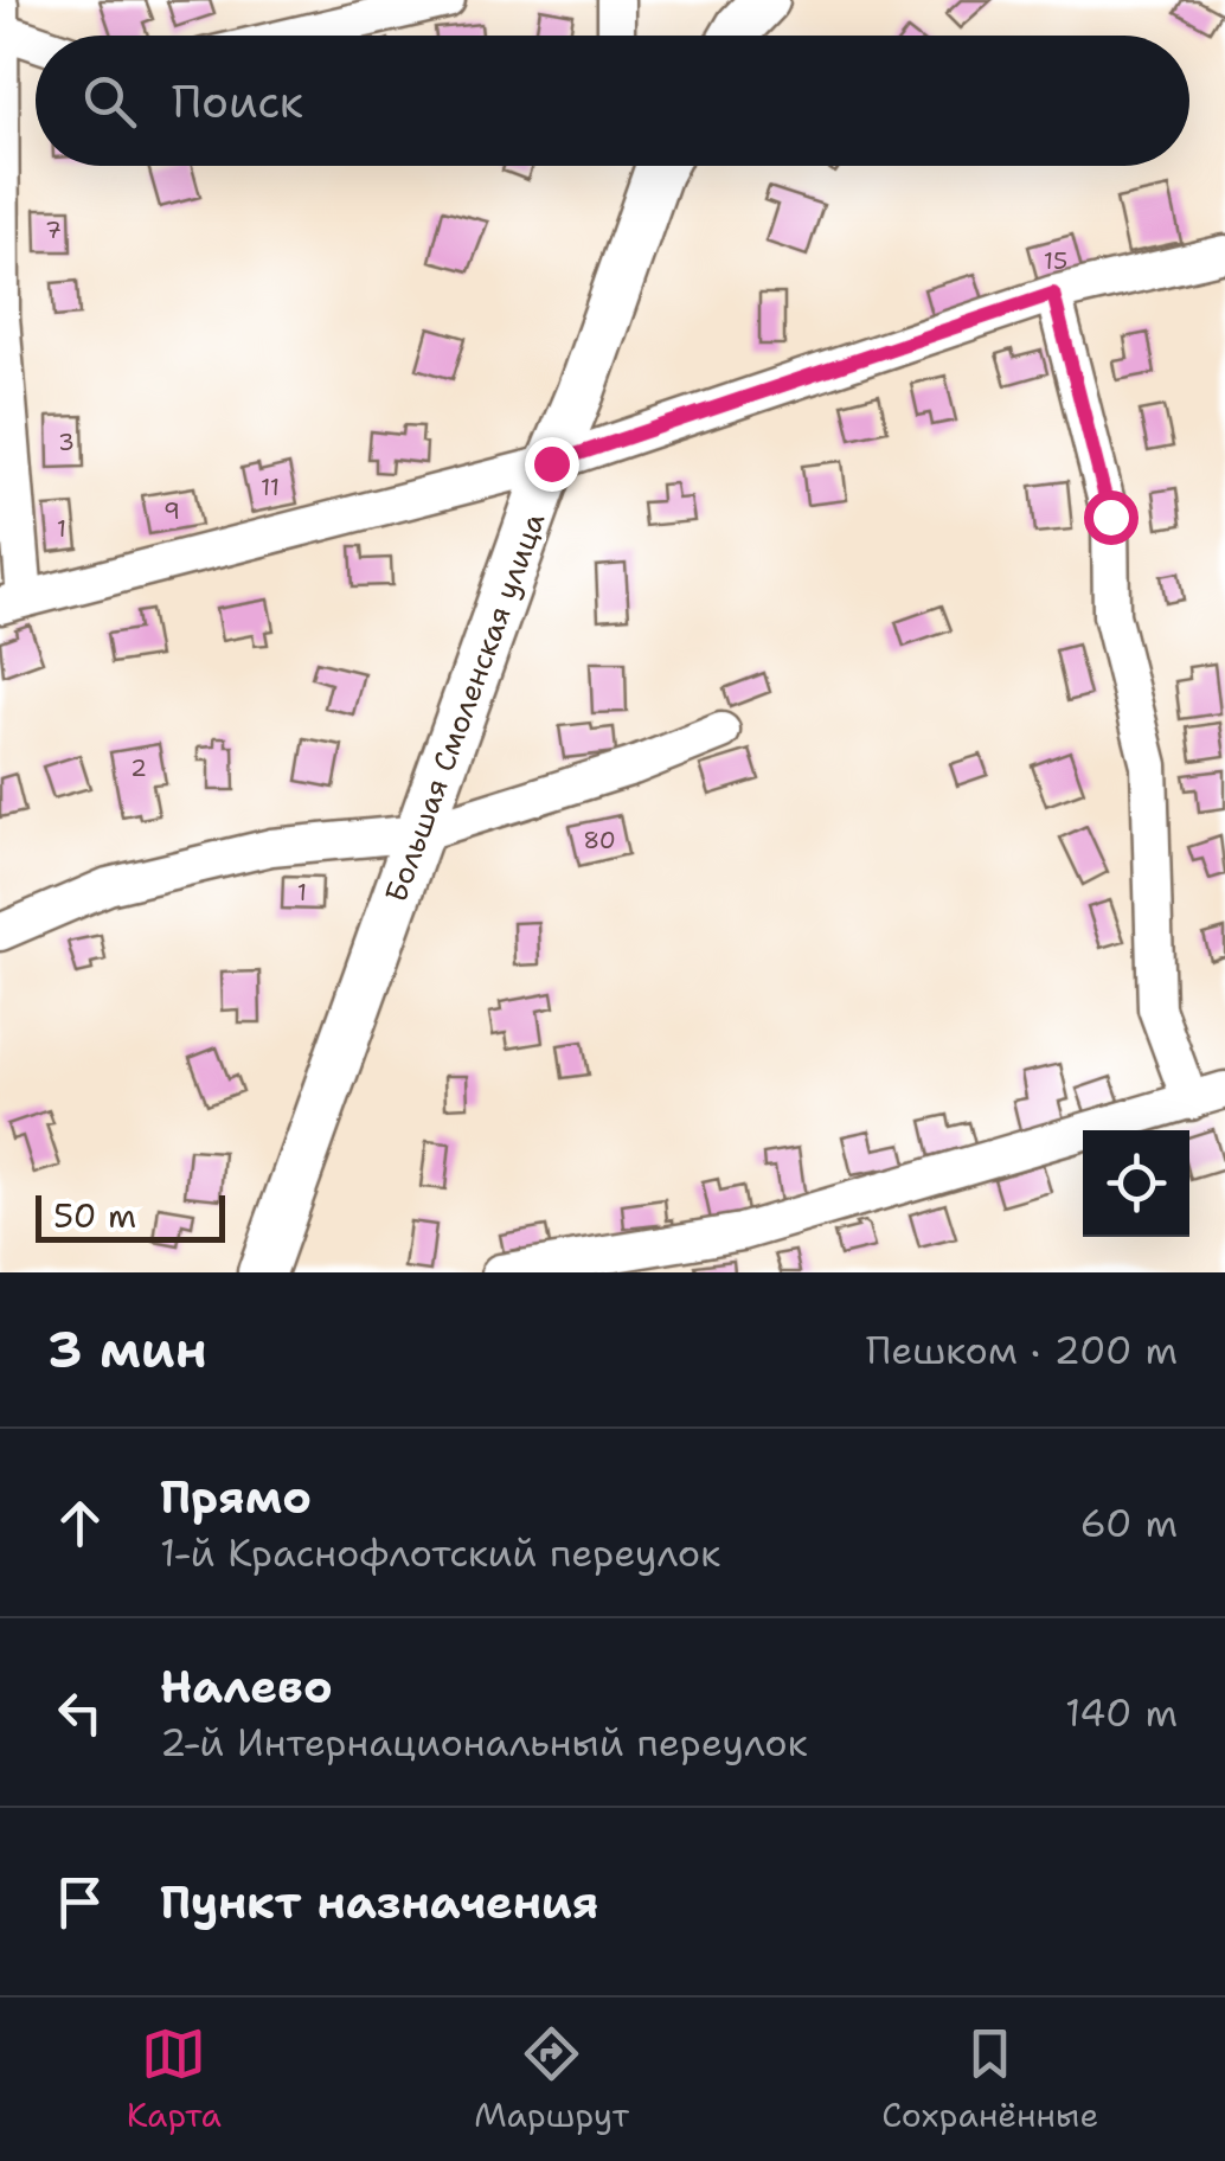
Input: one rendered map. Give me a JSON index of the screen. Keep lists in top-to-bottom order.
{
  "streets": {
    "main road": ["Большая Смоленская улица"]
  },
  "house_numbers": [
    "7",
    "15",
    "3",
    "11",
    "9",
    "1",
    "2",
    "80",
    "1"
  ],
  "scale_bar": "50 m",
  "page": {
    "search": "Поиск",
    "scale": "50 m",
    "heading": ["3 мин", "Пешком · 200 m"],
    "list": [
      ["Прямо", "1-й Краснофлотский переулок", "60 m"],
      ["Налево", "2-й Интернациональный переулок", "140 m"],
      "Пункт назначения"
    ],
    "nav": ["Карта", "Маршрут", "Сохранённые"]
  }
}
